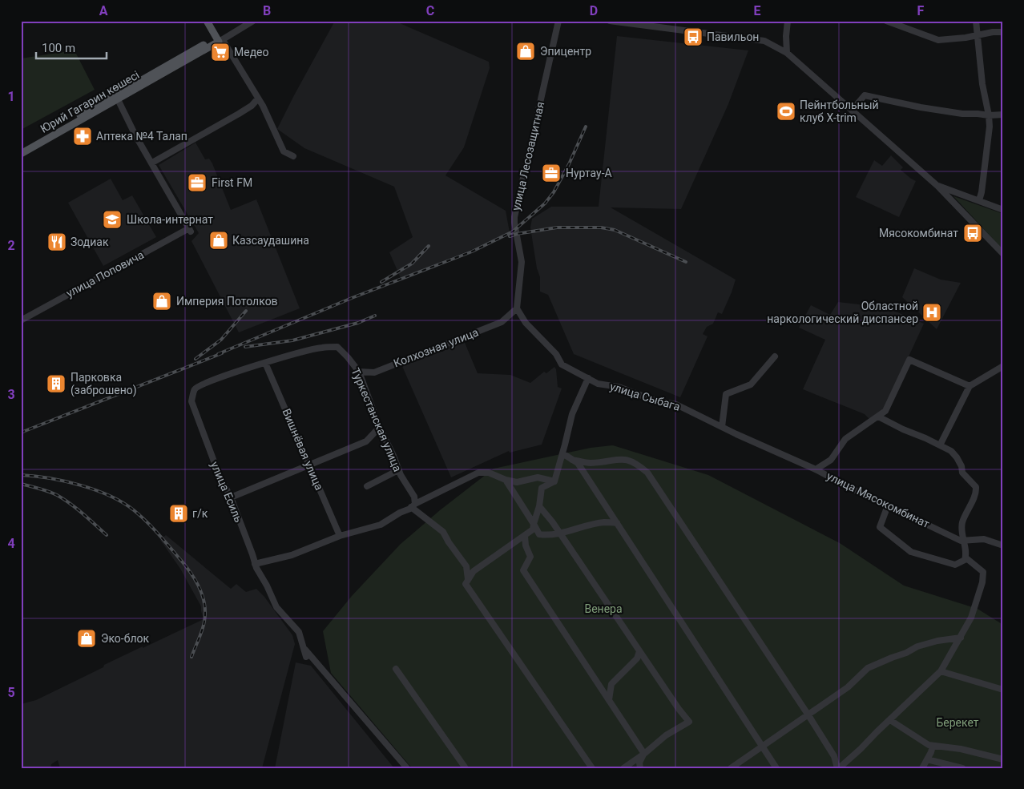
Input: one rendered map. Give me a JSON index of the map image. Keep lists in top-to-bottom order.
{
  "streets": {
    "main road": ["Юрий Гагарин көшесі"],
    "street": [
      "улица Лесозащитная",
      "улица Поповича",
      "Колхозная улица",
      "улица Сыбага",
      "Туркестанская улица",
      "Вишнёвая улица",
      "улица Есиль",
      "улица Мясокомбинат"
    ]
  },
  "crossings": [
    ["улица Лесозащитная", "Колхозная улица"],
    ["улица Лесозащитная", "улица Сыбага"],
    ["Колхозная улица", "улица Сыбага"],
    ["Колхозная улица", "Туркестанская улица"],
    ["улица Сыбага", "улица Мясокомбинат"],
    ["Туркестанская улица", "Вишнёвая улица"],
    ["Туркестанская улица", "улица Есиль"],
    ["Вишнёвая улица", "улица Есиль"]
  ],
  "parks": ["Венера", "Берекет"],
  "places": {
    "bus stop": ["Павильон", "Мясокомбинат"],
    "shop": [
      "Эпицентр",
      "Казсаудашина",
      "Империя Потолков",
      "Эко-блок"
    ],
    "supermarket": ["Медео"],
    "sports": ["Пейнтбольный клуб X-trim"],
    "pharmacy": ["Аптека №4 Талап"],
    "office": ["Нуртау-А", "First FM"],
    "school or university": ["Школа-интернат"],
    "restaurant": ["Зодиак"],
    "hospital": ["Областной наркологический диспансер"],
    "building": ["Парковка (заброшено)", "г/к"]
  },
  "scale_bar": "100 m",
  "grid": {
    "columns": [
      "A",
      "B",
      "C",
      "D",
      "E",
      "F"
    ],
    "rows": [
      "1",
      "2",
      "3",
      "4",
      "5"
    ]
  }
}
